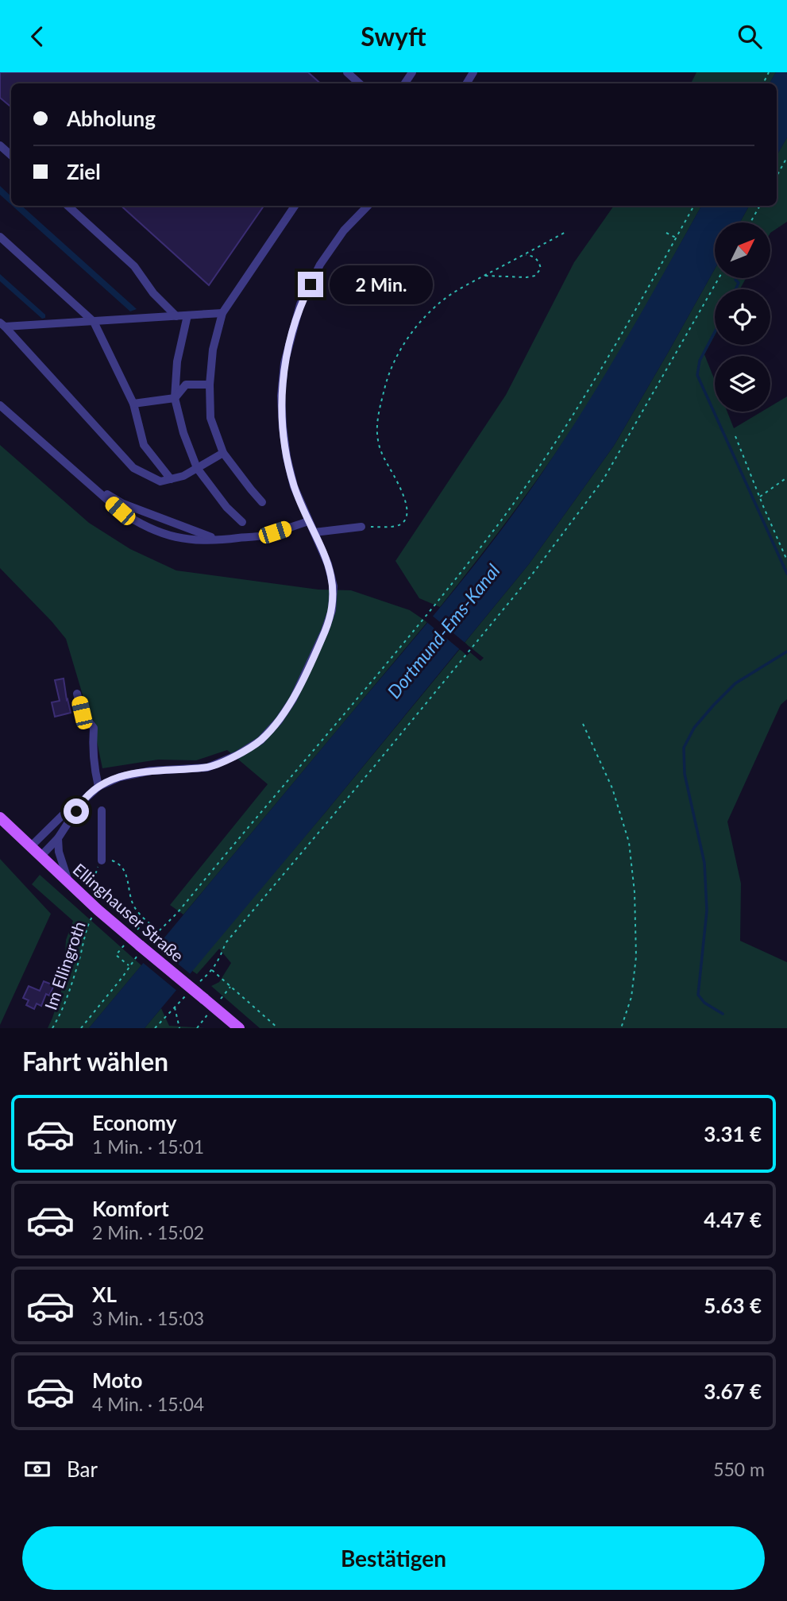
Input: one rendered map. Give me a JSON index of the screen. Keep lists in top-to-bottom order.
{
  "streets": {
    "main road": ["Ellinghauser Straße"],
    "path": ["Im Ellingroth"]
  },
  "crossings": [
    ["Ellinghauser Straße", "Im Ellingroth"]
  ],
  "water": ["Dortmund-Ems-Kanal"],
  "north": "top right",
  "page": {
    "header": "Swyft",
    "banner": ["Abholung", "Ziel"],
    "bubble": "2 Min.",
    "heading": "Fahrt wählen",
    "list": [
      {
        "name": "Economy",
        "note": "1 Min. · 15:01",
        "value": "3.31 €"
      },
      {
        "name": "Komfort",
        "note": "2 Min. · 15:02",
        "value": "4.47 €"
      },
      {
        "name": "XL",
        "note": "3 Min. · 15:03",
        "value": "5.63 €"
      },
      {
        "name": "Moto",
        "note": "4 Min. · 15:04",
        "value": "3.67 €"
      }
    ],
    "pay": ["Bar", "550 m"],
    "buttons": "Bestätigen"
  }
}
